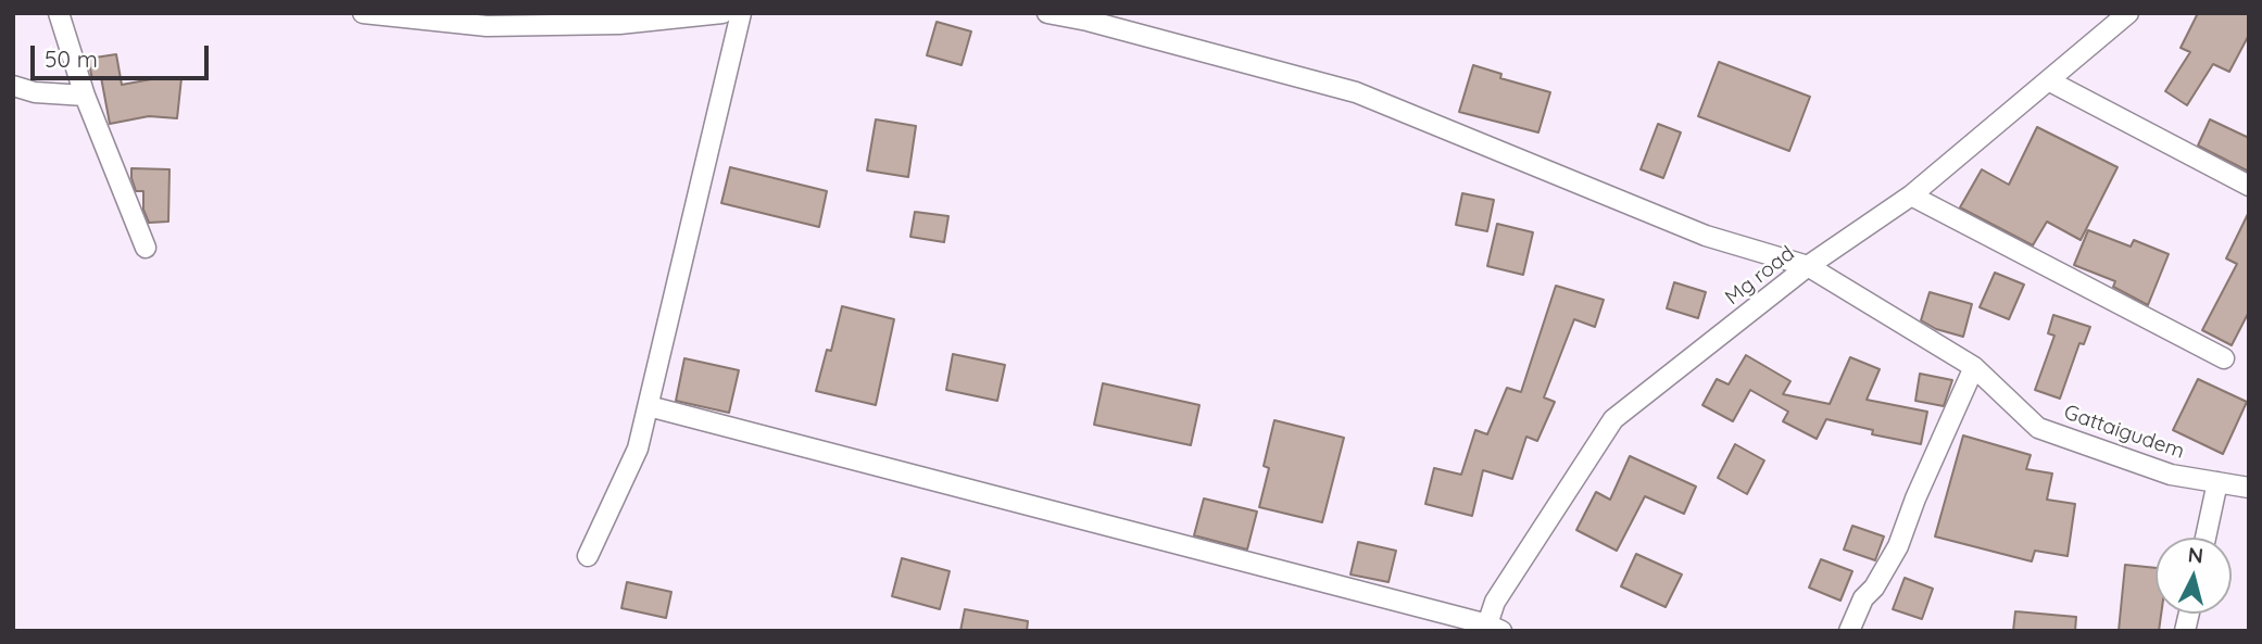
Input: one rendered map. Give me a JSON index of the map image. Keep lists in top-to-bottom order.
{
  "streets": {
    "street": ["Mg road", "Gattaigudem"]
  },
  "crossings": [
    ["Mg road", "Gattaigudem"]
  ],
  "scale_bar": "50 m",
  "north": "top"
}
